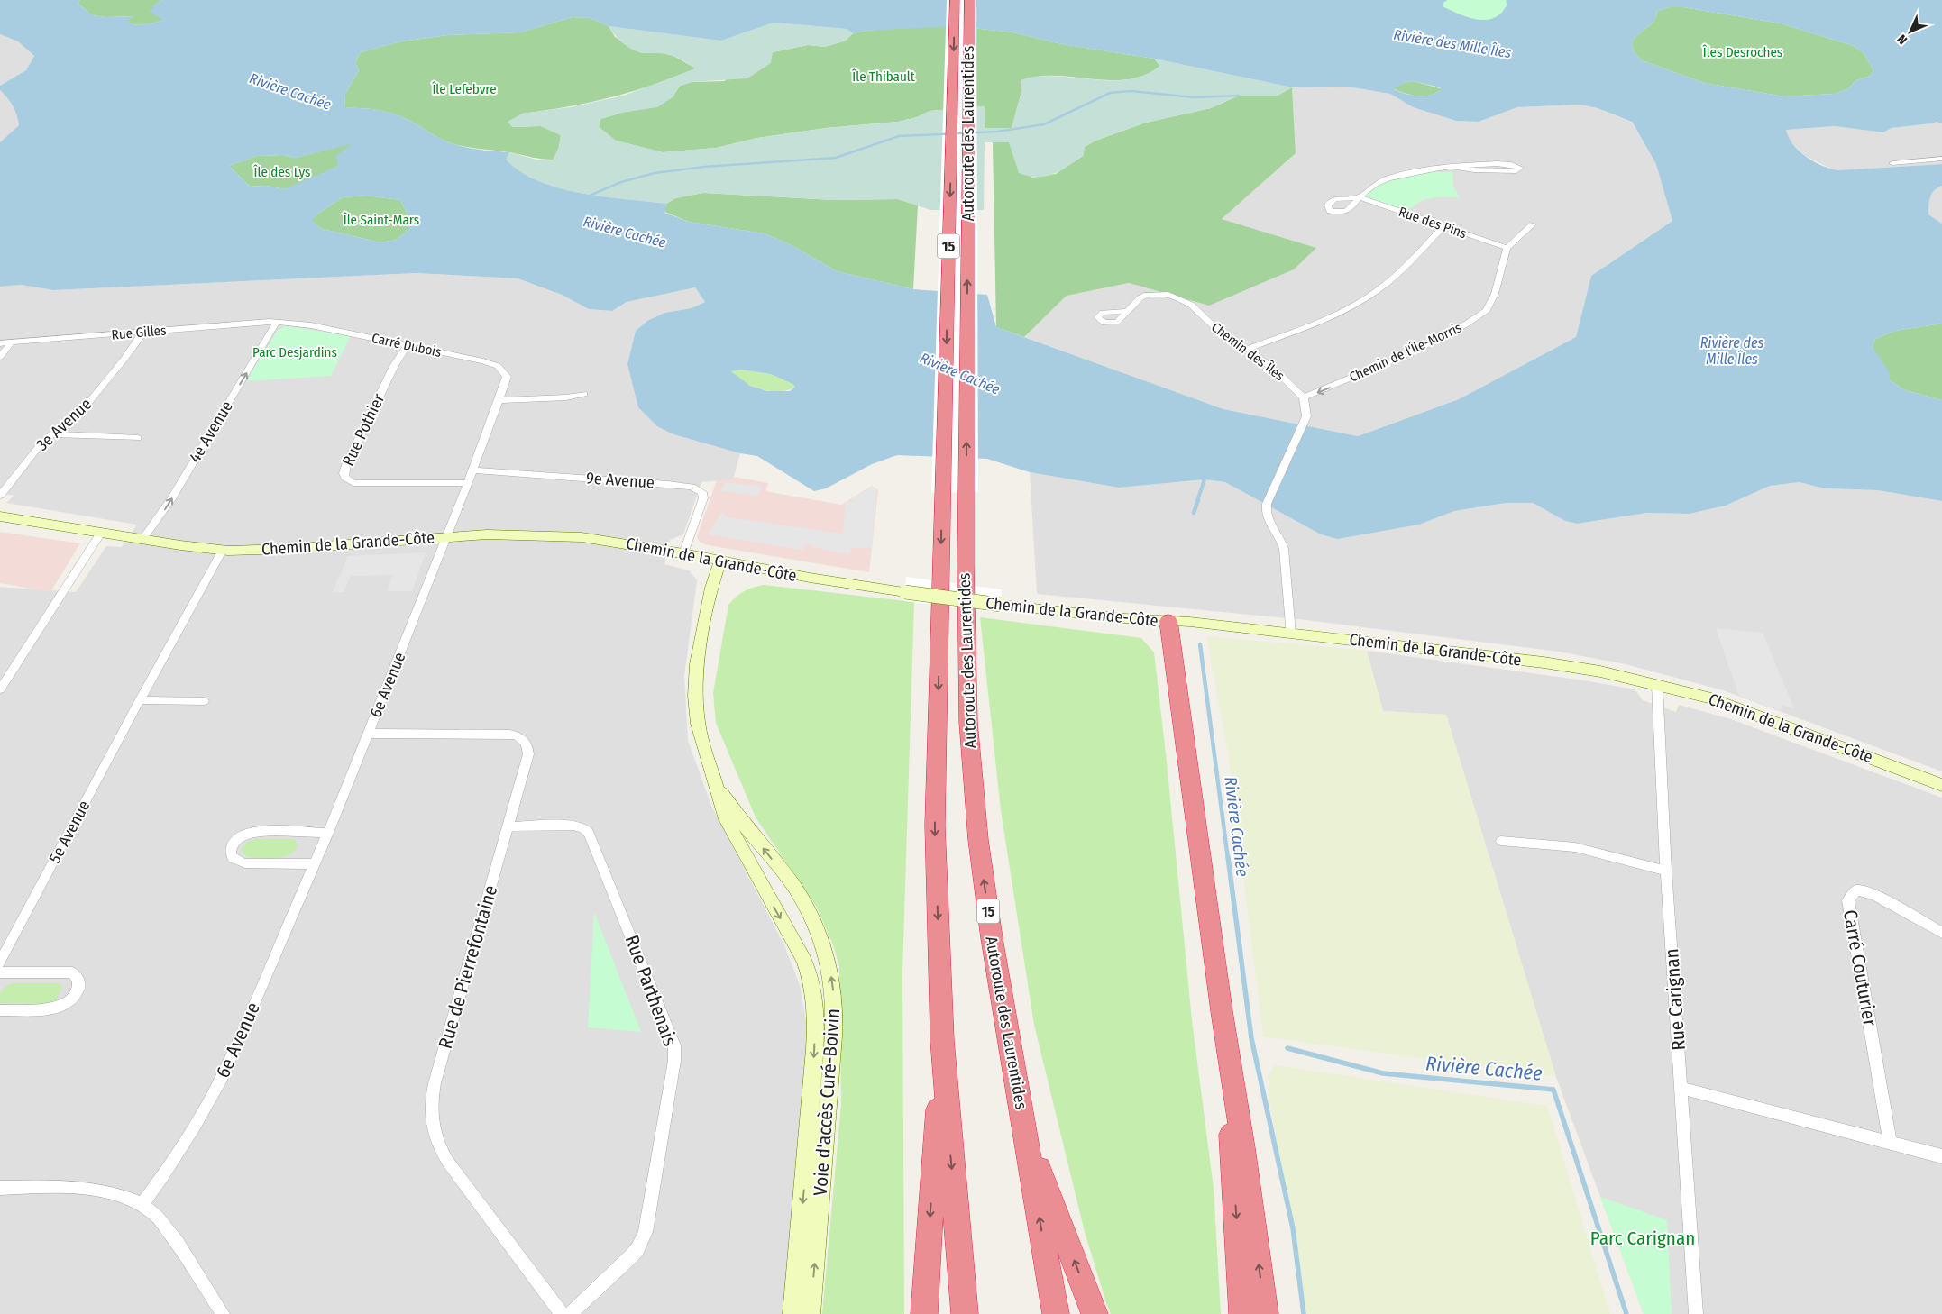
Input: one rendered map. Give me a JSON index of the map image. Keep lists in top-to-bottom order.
{
  "streets": {
    "highway": ["Autoroute des Laurentides", "15"],
    "main road": ["Chemin de la Grande-Côte", "Voie d'accès Curé-Boivin"],
    "street": [
      "Rue des Pins",
      "Rue Gilles",
      "Carré Dubois",
      "Chemin des Îles",
      "Chemin de l'Île-Morris",
      "3e Avenue",
      "Rue Pothier",
      "4e Avenue",
      "9e Avenue",
      "6e Avenue",
      "5e Avenue",
      "Rue de Pierrefontaine",
      "Carré Couturier",
      "Rue Parthenais",
      "Rue Carignan"
    ]
  },
  "crossings": [
    ["Rue des Pins", "Chemin de l'Île-Morris"],
    ["Rue Gilles", "Carré Dubois"],
    ["Rue Gilles", "3e Avenue"],
    ["Rue Gilles", "4e Avenue"],
    ["Carré Dubois", "Rue Pothier"],
    ["Carré Dubois", "4e Avenue"],
    ["Carré Dubois", "9e Avenue"],
    ["Carré Dubois", "Chemin de la Grande-Côte"],
    ["Carré Dubois", "6e Avenue"],
    ["Chemin des Îles", "Chemin de l'Île-Morris"],
    ["4e Avenue", "Chemin de la Grande-Côte"],
    ["9e Avenue", "Chemin de la Grande-Côte"],
    ["Chemin de la Grande-Côte", "6e Avenue"],
    ["Chemin de la Grande-Côte", "5e Avenue"],
    ["Chemin de la Grande-Côte", "Rue Carignan"],
    ["Chemin de la Grande-Côte", "Voie d'accès Curé-Boivin"],
    ["6e Avenue", "Rue de Pierrefontaine"],
    ["Rue de Pierrefontaine", "Rue Parthenais"]
  ],
  "one_way": ["4e Avenue"],
  "water": ["Rivière des Mille Îles", "Rivière Cachée"],
  "parks": [
    "Îles Desroches",
    "Île Thibault",
    "Île Lefebvre",
    "Île des Lys",
    "Île Saint-Mars",
    "Parc Desjardins",
    "Parc Carignan"
  ],
  "north": "bottom left"
}
